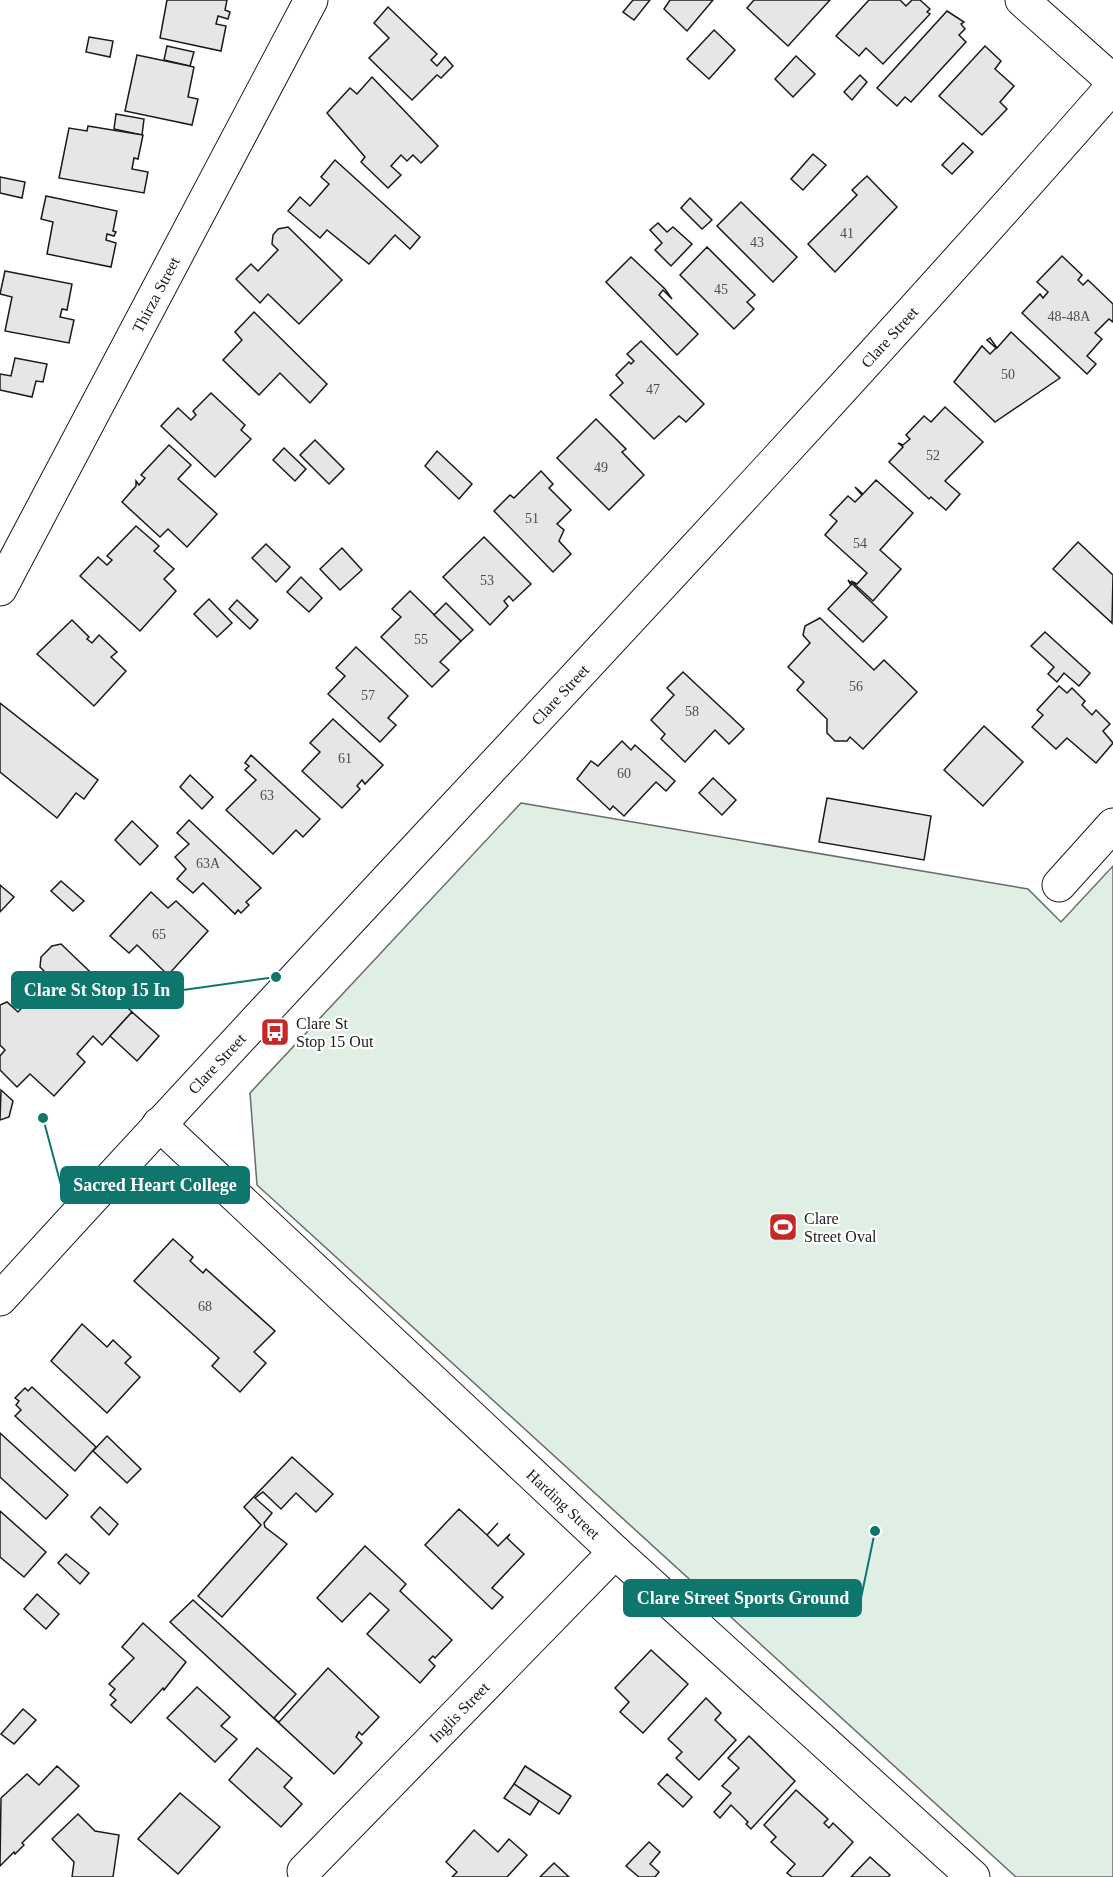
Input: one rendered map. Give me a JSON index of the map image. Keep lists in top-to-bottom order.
{
  "streets": {
    "street": [
      "Thirza Street",
      "Clare Street",
      "Harding Street",
      "Inglis Street"
    ]
  },
  "crossings": [
    ["Clare Street", "Harding Street"],
    ["Harding Street", "Inglis Street"]
  ],
  "places": {
    "other": ["Clare St Stop 15 In", "Sacred Heart College", "Clare Street Sports Ground"],
    "bus stop": ["Clare St Stop 15 Out"],
    "sports": ["Clare Street Oval"]
  },
  "house_numbers": [
    "41",
    "43",
    "45",
    "48-48A",
    "50",
    "47",
    "52",
    "49",
    "51",
    "54",
    "53",
    "55",
    "56",
    "57",
    "58",
    "61",
    "60",
    "63",
    "63A",
    "65",
    "68"
  ]
}
